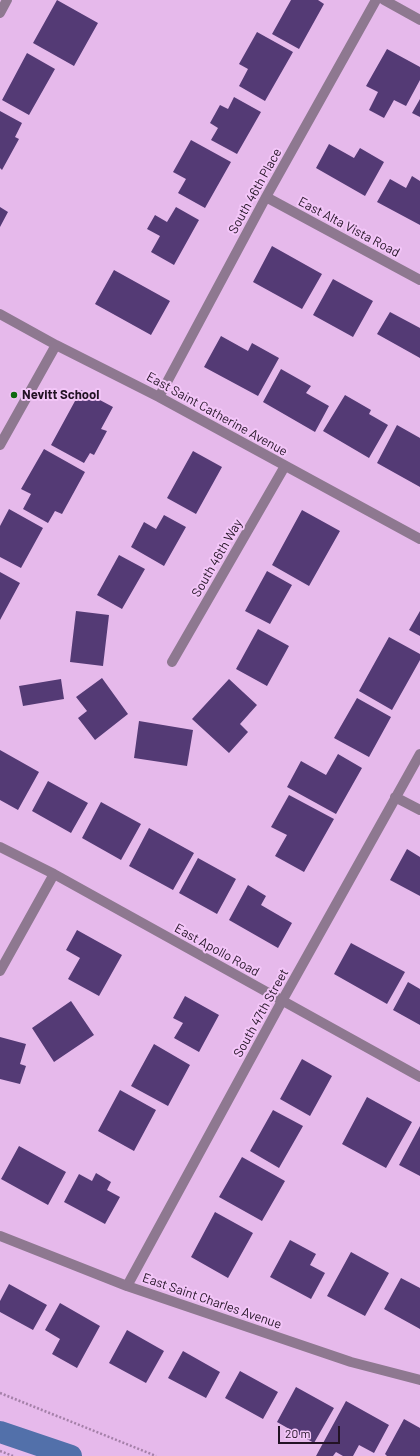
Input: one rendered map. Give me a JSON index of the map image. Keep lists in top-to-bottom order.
{
  "streets": {
    "street": [
      "South 46th Place",
      "East Alta Vista Road",
      "East Saint Catherine Avenue",
      "South 46th Way",
      "East Apollo Road",
      "South 47th Street",
      "East Saint Charles Avenue"
    ]
  },
  "crossings": [
    ["South 46th Place", "East Alta Vista Road"],
    ["South 46th Place", "East Saint Catherine Avenue"],
    ["East Saint Catherine Avenue", "South 46th Way"],
    ["East Apollo Road", "South 47th Street"],
    ["South 47th Street", "East Saint Charles Avenue"]
  ],
  "places": ["Nevitt School"],
  "scale_bar": "20 m"
}
